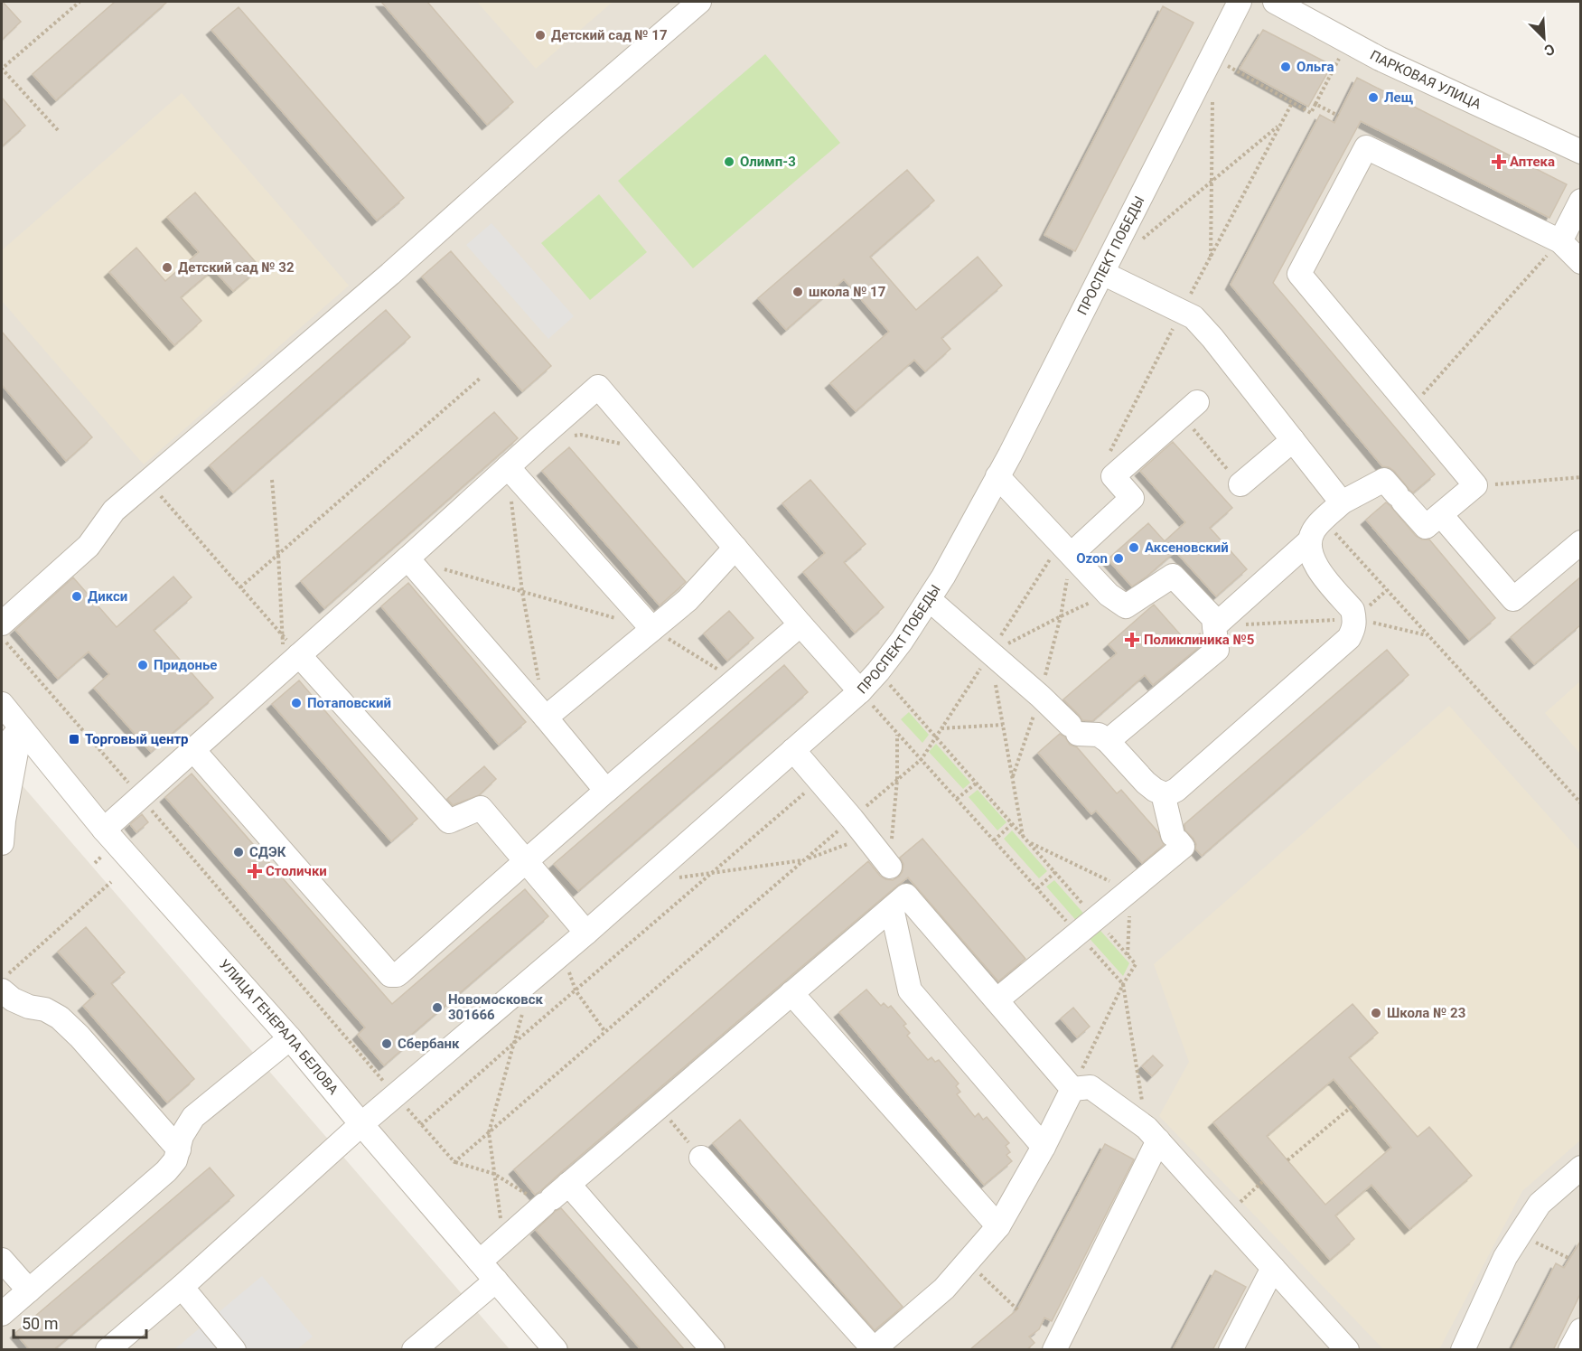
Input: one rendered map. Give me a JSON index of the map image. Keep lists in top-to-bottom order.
{
  "streets": {
    "street": ["ПАРКОВАЯ УЛИЦА", "ПРОСПЕКТ ПОБЕДЫ", "УЛИЦА ГЕНЕРАЛА БЕЛОВА"]
  },
  "crossings": [
    ["ПРОСПЕКТ ПОБЕДЫ", "УЛИЦА ГЕНЕРАЛА БЕЛОВА"]
  ],
  "places": {
    "other": [
      "Детский сад № 17",
      "Ольга",
      "Лещ",
      "Олимп-3",
      "Детский сад № 32",
      "школа № 17",
      "Аксеновский",
      "Ozon",
      "Дикси",
      "Придонье",
      "Потаповский",
      "СДЭК",
      "Новомосковск 301666",
      "Школа № 23",
      "Сбербанк"
    ],
    "health": ["Аптека", "Поликлиника №5", "Столички"],
    "transit": ["Торговый центр"]
  },
  "scale_bar": "50 m",
  "north": "bottom right"
}
